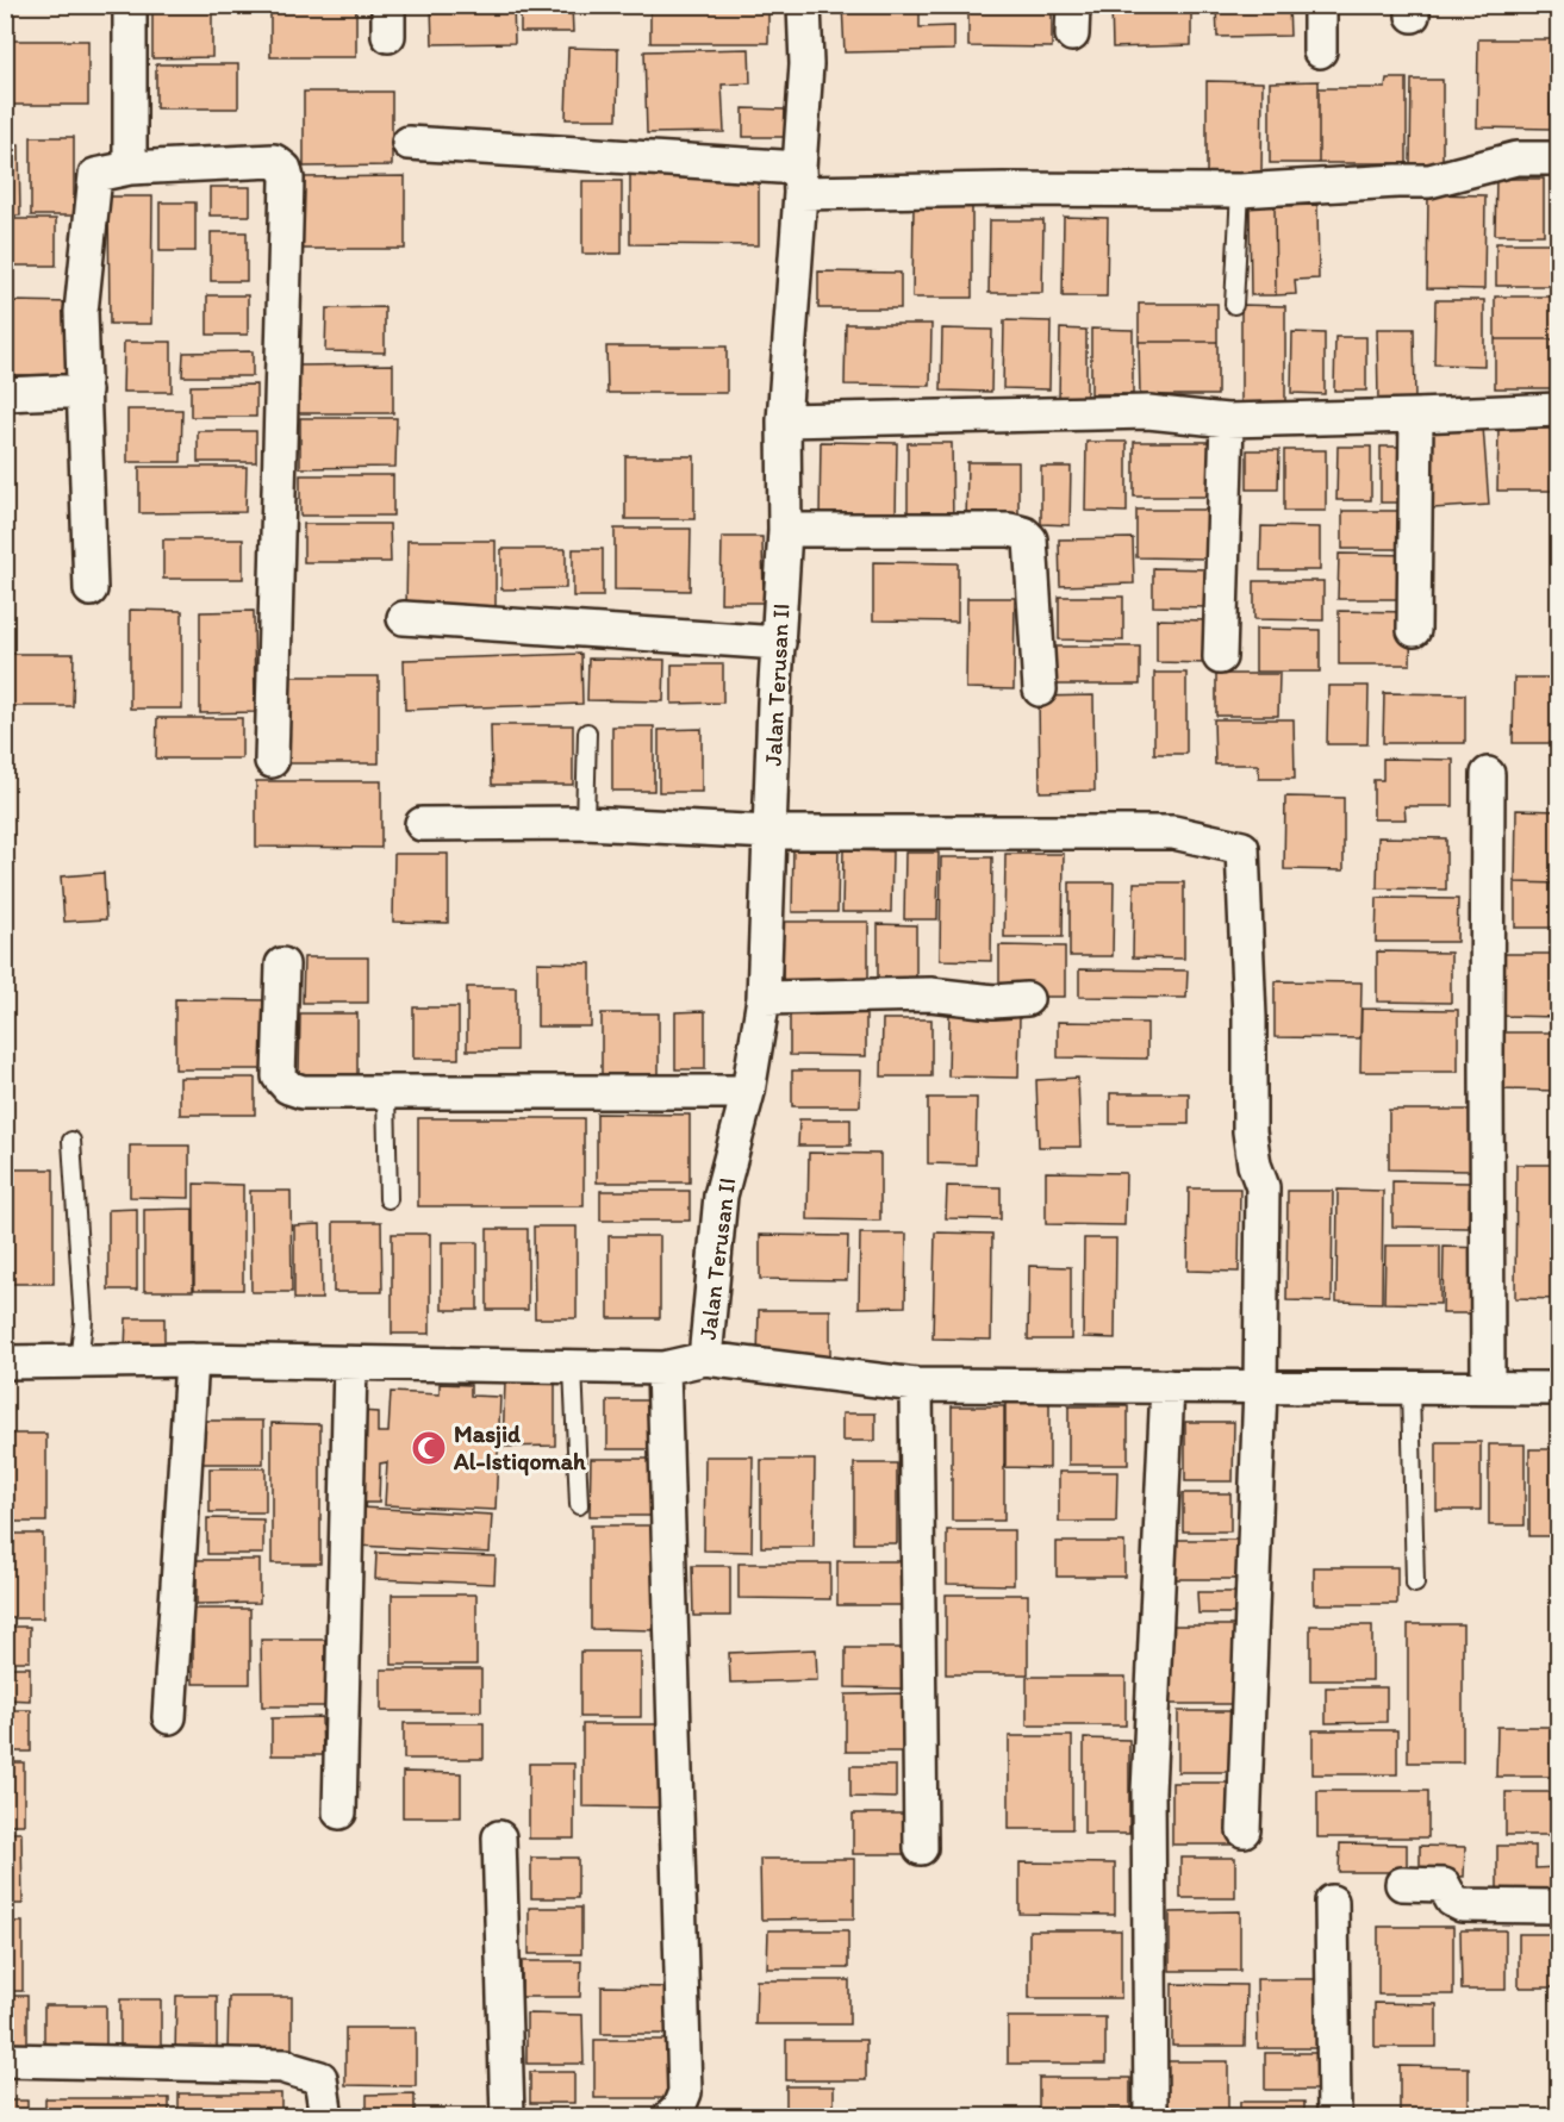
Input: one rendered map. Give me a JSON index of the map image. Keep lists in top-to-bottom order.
{
  "streets": {
    "street": ["Jalan Terusan II"]
  },
  "places": {
    "mosque": ["Masjid Al-Istiqomah"]
  }
}
